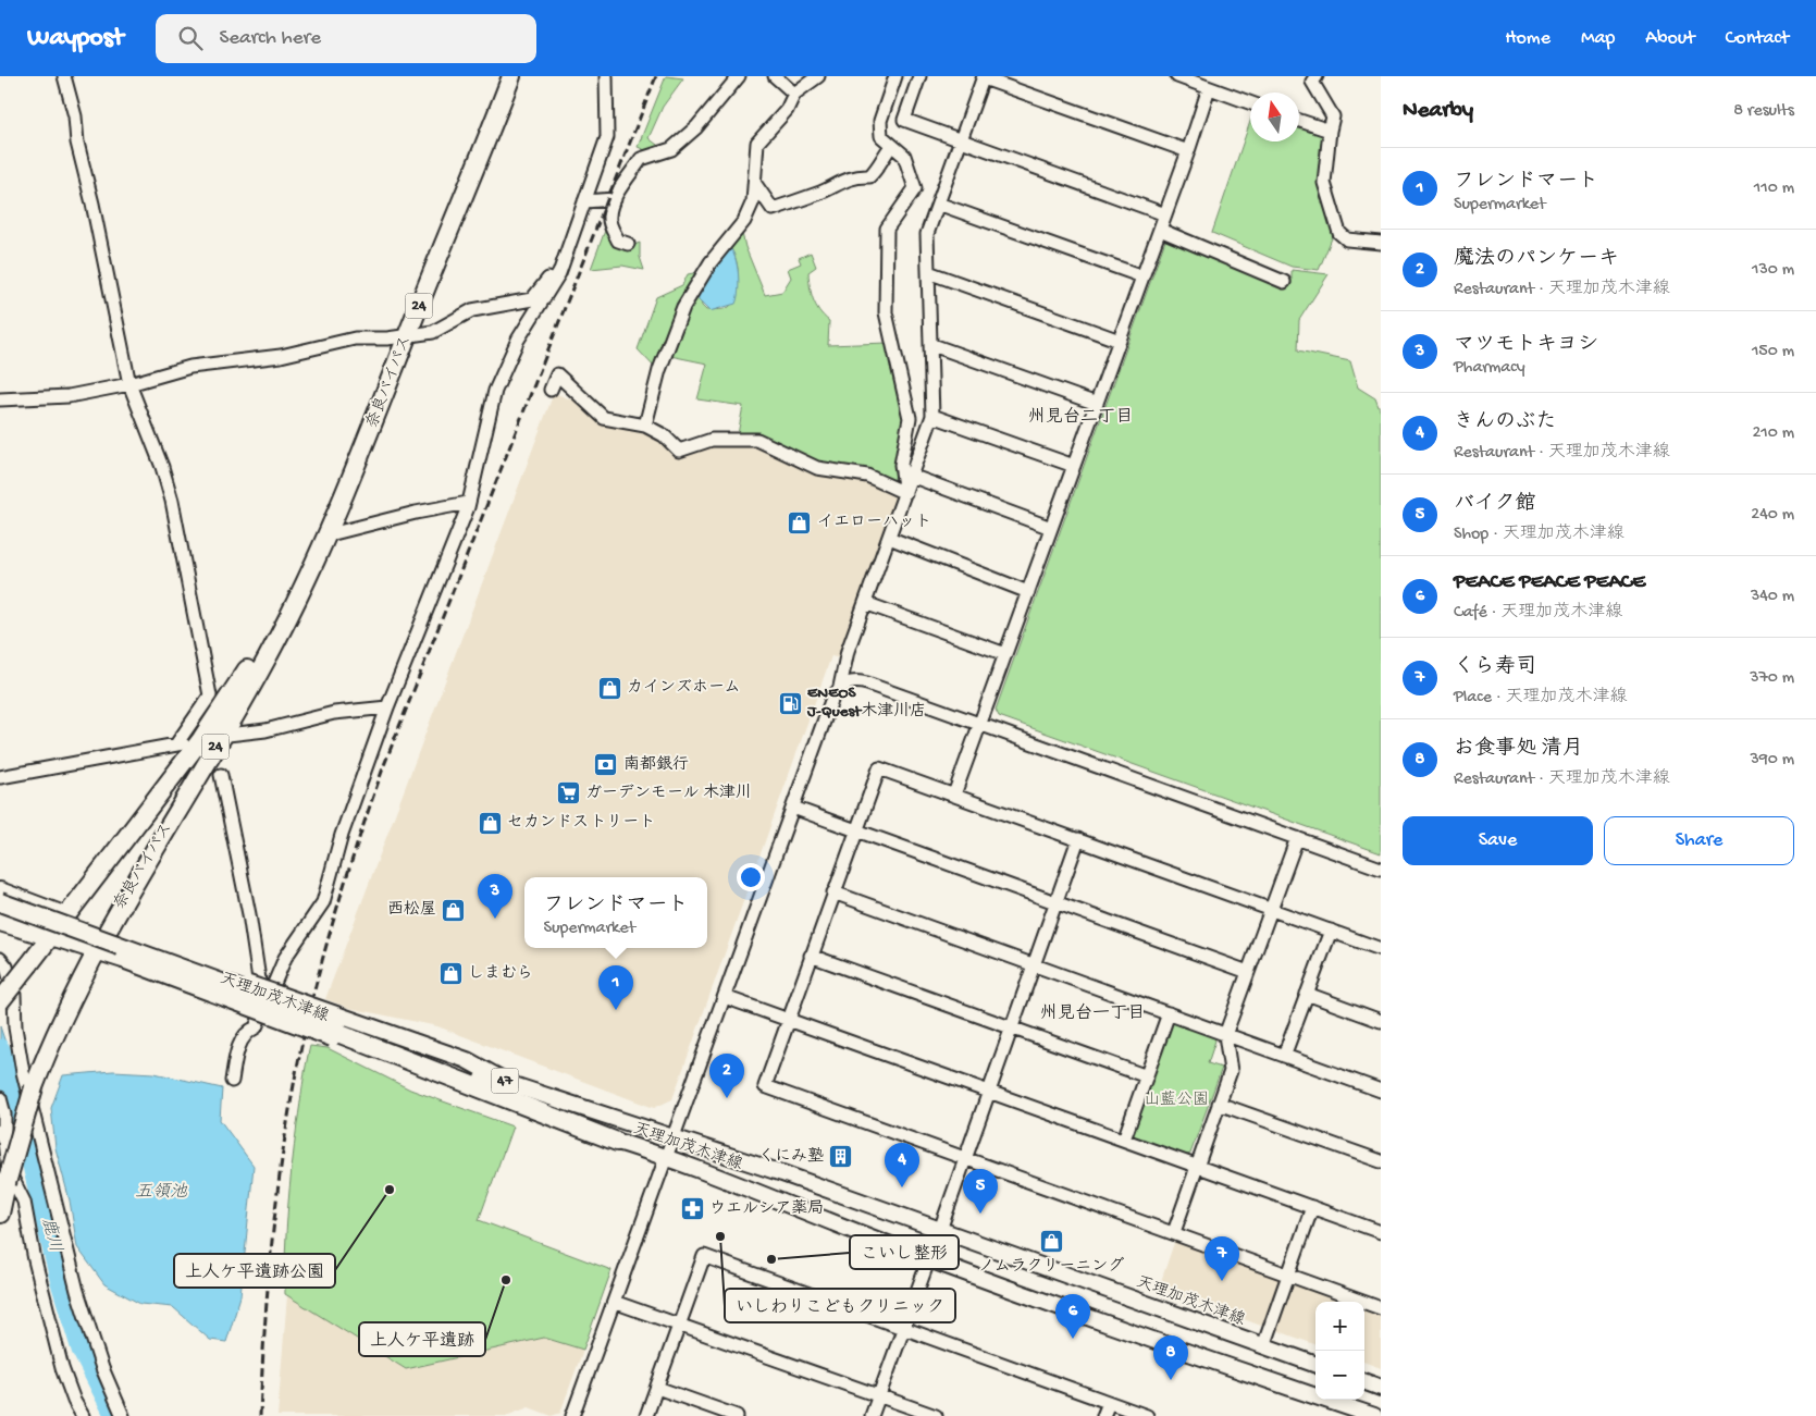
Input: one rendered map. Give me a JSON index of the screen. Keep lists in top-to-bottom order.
{
  "streets": {
    "highway": ["24", "奈良バイパス"],
    "main road": ["天理加茂木津線", "47"]
  },
  "crossings": [
    ["奈良バイパス", "天理加茂木津線"]
  ],
  "districts": ["州見台二丁目", "州見台一丁目"],
  "water": ["五領池", "鹿川"],
  "parks": ["山藍公園"],
  "places": {
    "shop": [
      "イエローハット",
      "カインズホーム",
      "セカンドストリート",
      "西松屋",
      "しまむら",
      "ノムラクリーニング"
    ],
    "fuel station": ["ENEOS J-Quest木津川店"],
    "bank": ["南都銀行"],
    "supermarket": ["ガーデンモール 木津川"],
    "building": ["くにみ塾"],
    "other": [
      "上人ケ平遺跡公園",
      "いしわりこどもクリニック",
      "こいし整形",
      "上人ケ平遺跡"
    ],
    "pharmacy": ["ウエルシア薬局"]
  },
  "north": "top",
  "page": {
    "header": "Waypost",
    "search": "Search here",
    "nav": [
      "Home",
      "Map",
      "About",
      "Contact"
    ],
    "heading": ["Nearby", "8 results"],
    "list": [
      {
        "mark": "1",
        "name": "フレンドマート",
        "note": "Supermarket",
        "value": "110 m"
      },
      {
        "mark": "2",
        "name": "魔法のパンケーキ",
        "note": "Restaurant · 天理加茂木津線",
        "value": "130 m"
      },
      {
        "mark": "3",
        "name": "マツモトキヨシ",
        "note": "Pharmacy",
        "value": "150 m"
      },
      {
        "mark": "4",
        "name": "きんのぶた",
        "note": "Restaurant · 天理加茂木津線",
        "value": "210 m"
      },
      {
        "mark": "5",
        "name": "バイク館",
        "note": "Shop · 天理加茂木津線",
        "value": "240 m"
      },
      {
        "mark": "6",
        "name": "PEACE PEACE PEACE",
        "note": "Café · 天理加茂木津線",
        "value": "340 m"
      },
      {
        "mark": "7",
        "name": "くら寿司",
        "note": "Place · 天理加茂木津線",
        "value": "370 m"
      },
      {
        "mark": "8",
        "name": "お食事処 清月",
        "note": "Restaurant · 天理加茂木津線",
        "value": "390 m"
      }
    ],
    "buttons": ["Save", "Share"],
    "pins": [
      "3",
      "1",
      "2",
      "4",
      "5",
      "7",
      "6",
      "8"
    ],
    "popup": ["フレンドマート", "Supermarket"],
    "map_buttons": ["+", "−"]
  }
}
